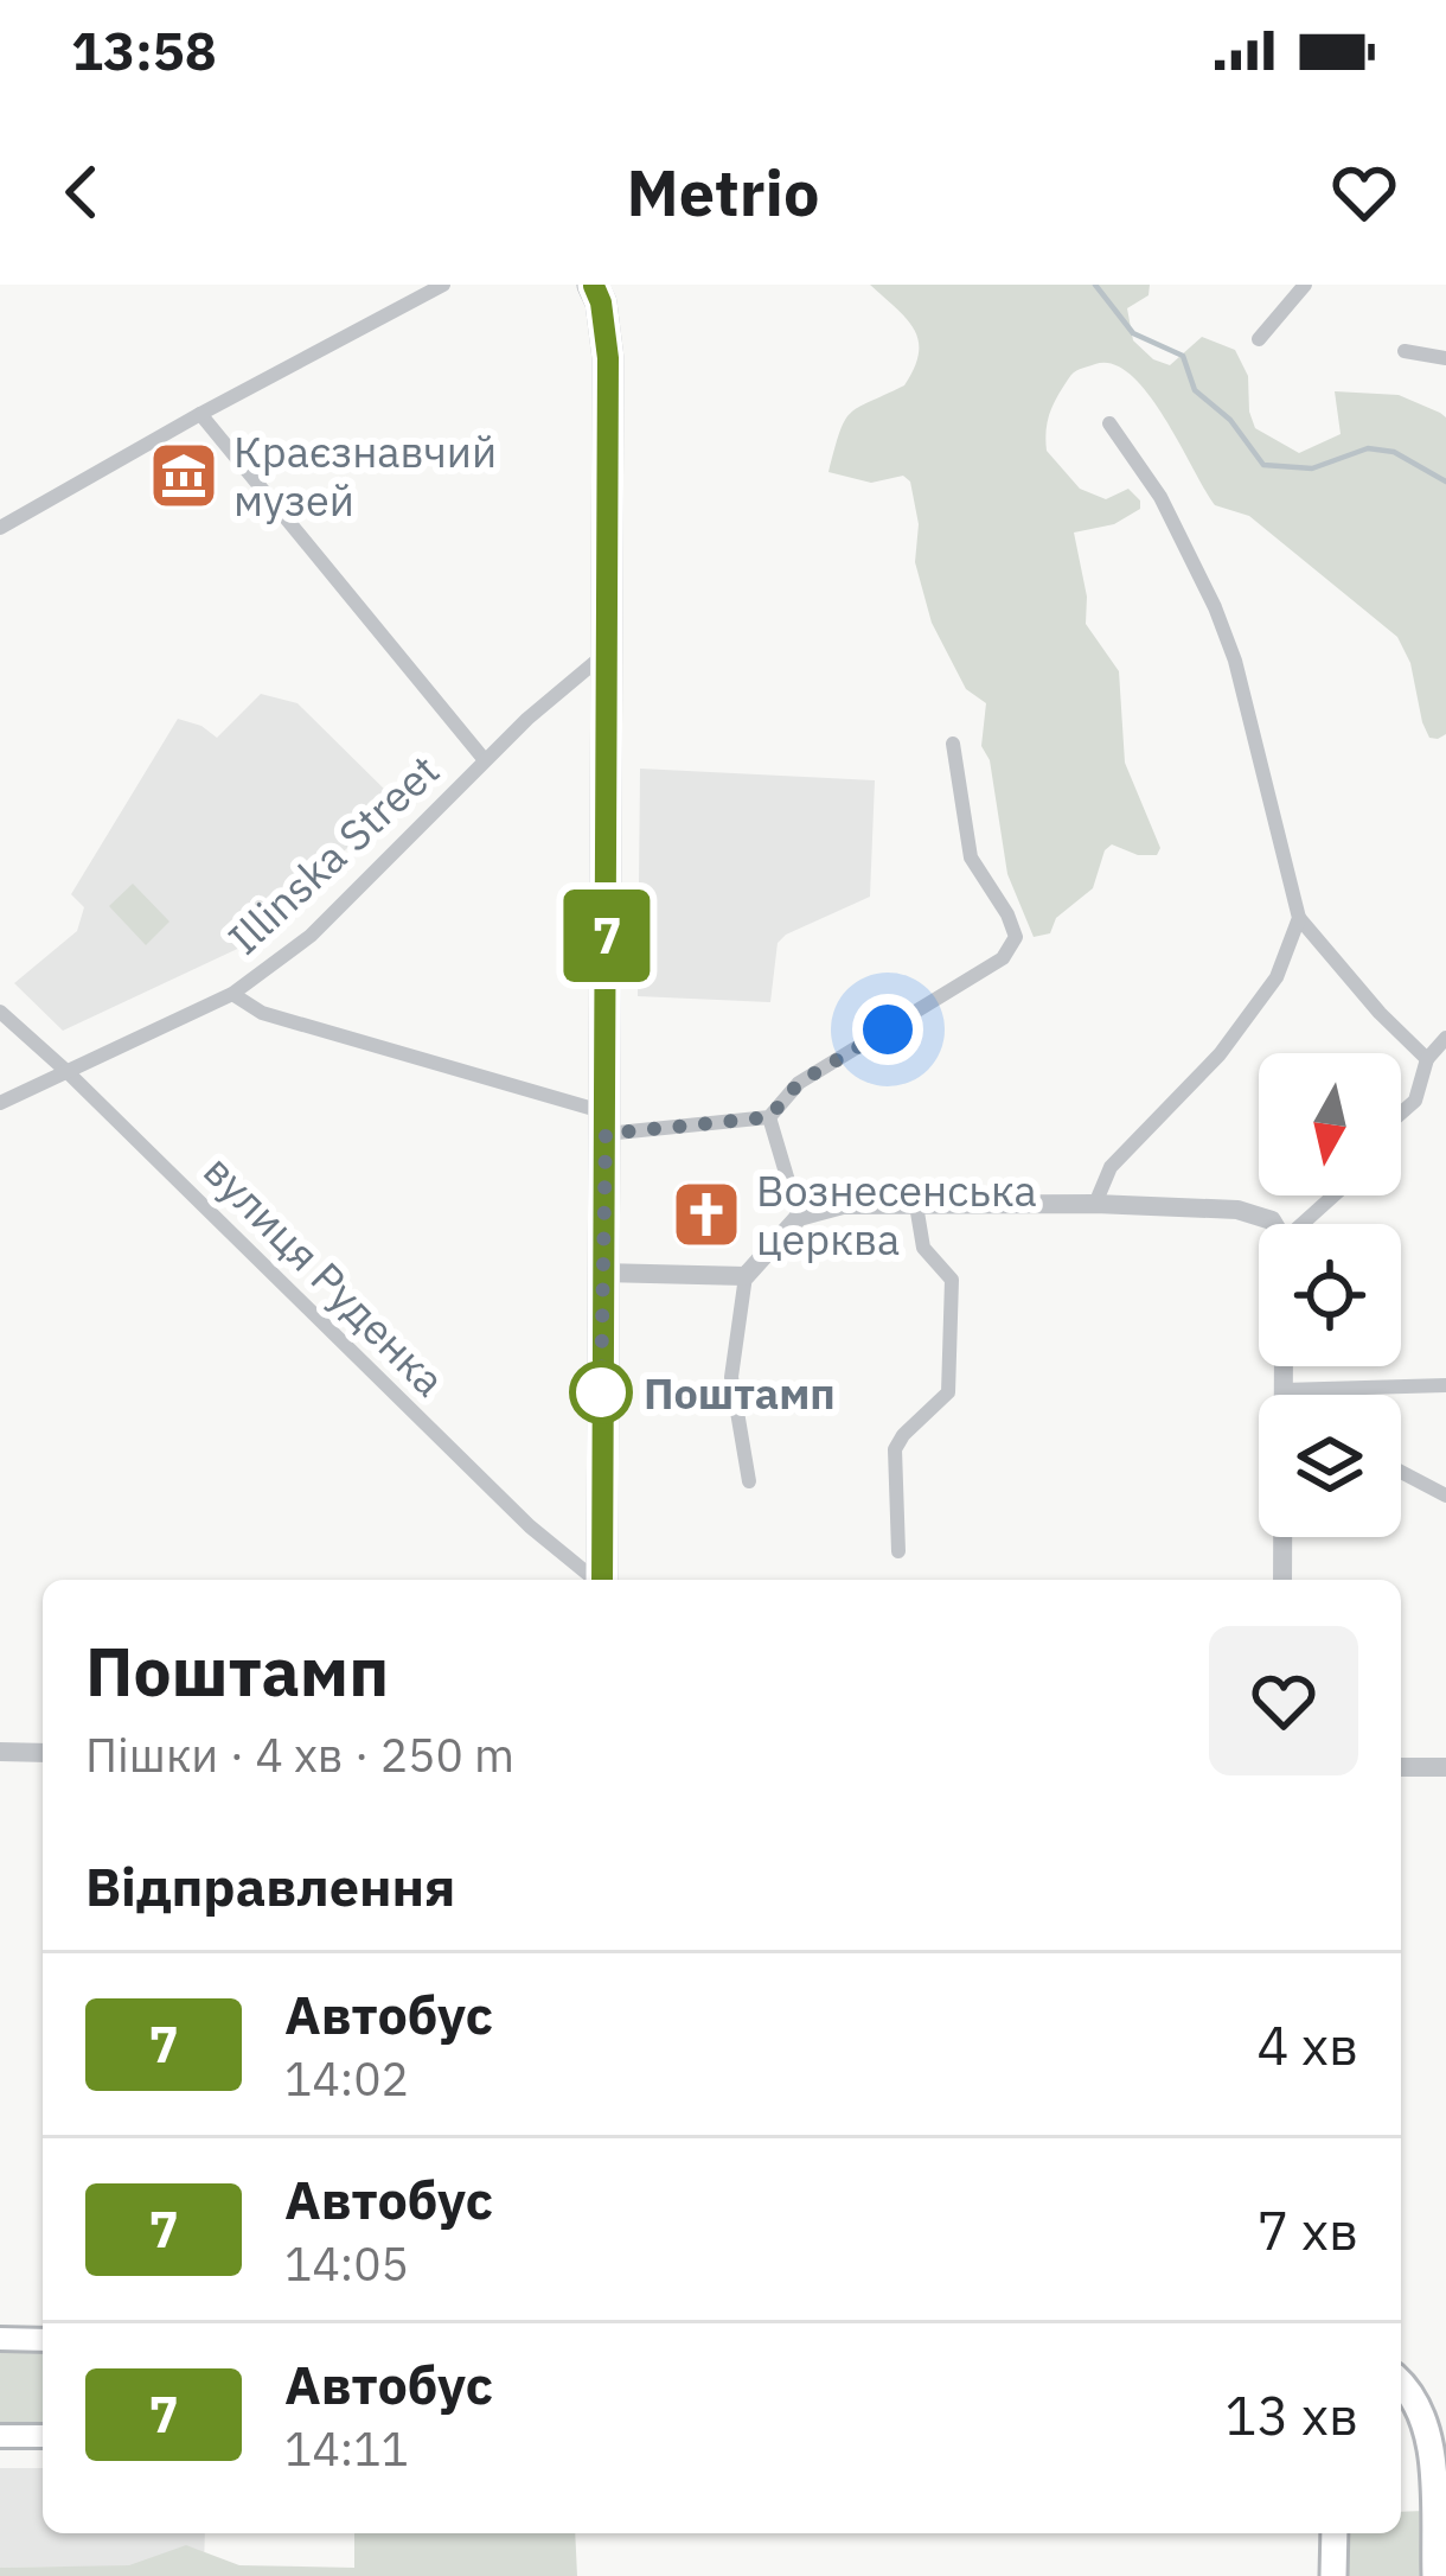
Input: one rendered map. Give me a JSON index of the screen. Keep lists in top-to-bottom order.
{
  "streets": {
    "street": ["Illinska Street", "вулиця Руденка"]
  },
  "crossings": [
    ["Illinska Street", "вулиця Руденка"]
  ],
  "places": {
    "museum": ["Краєзнавчий музей"],
    "church": ["Вознесенська церква"],
    "other": ["Поштамп"]
  },
  "lines": ["bus line 7"],
  "north": "bottom",
  "page": {
    "status": "13:58",
    "header": "Metrio",
    "on_map": "7",
    "heading": [
      ["Поштамп", "Пішки · 4 хв · 250 m"],
      "Відправлення"
    ],
    "list": [
      {
        "mark": "7",
        "name": "Автобус",
        "note": "14:02",
        "value": "4 хв"
      },
      {
        "mark": "7",
        "name": "Автобус",
        "note": "14:05",
        "value": "7 хв"
      },
      {
        "mark": "7",
        "name": "Автобус",
        "note": "14:11",
        "value": "13 хв"
      }
    ]
  }
}
